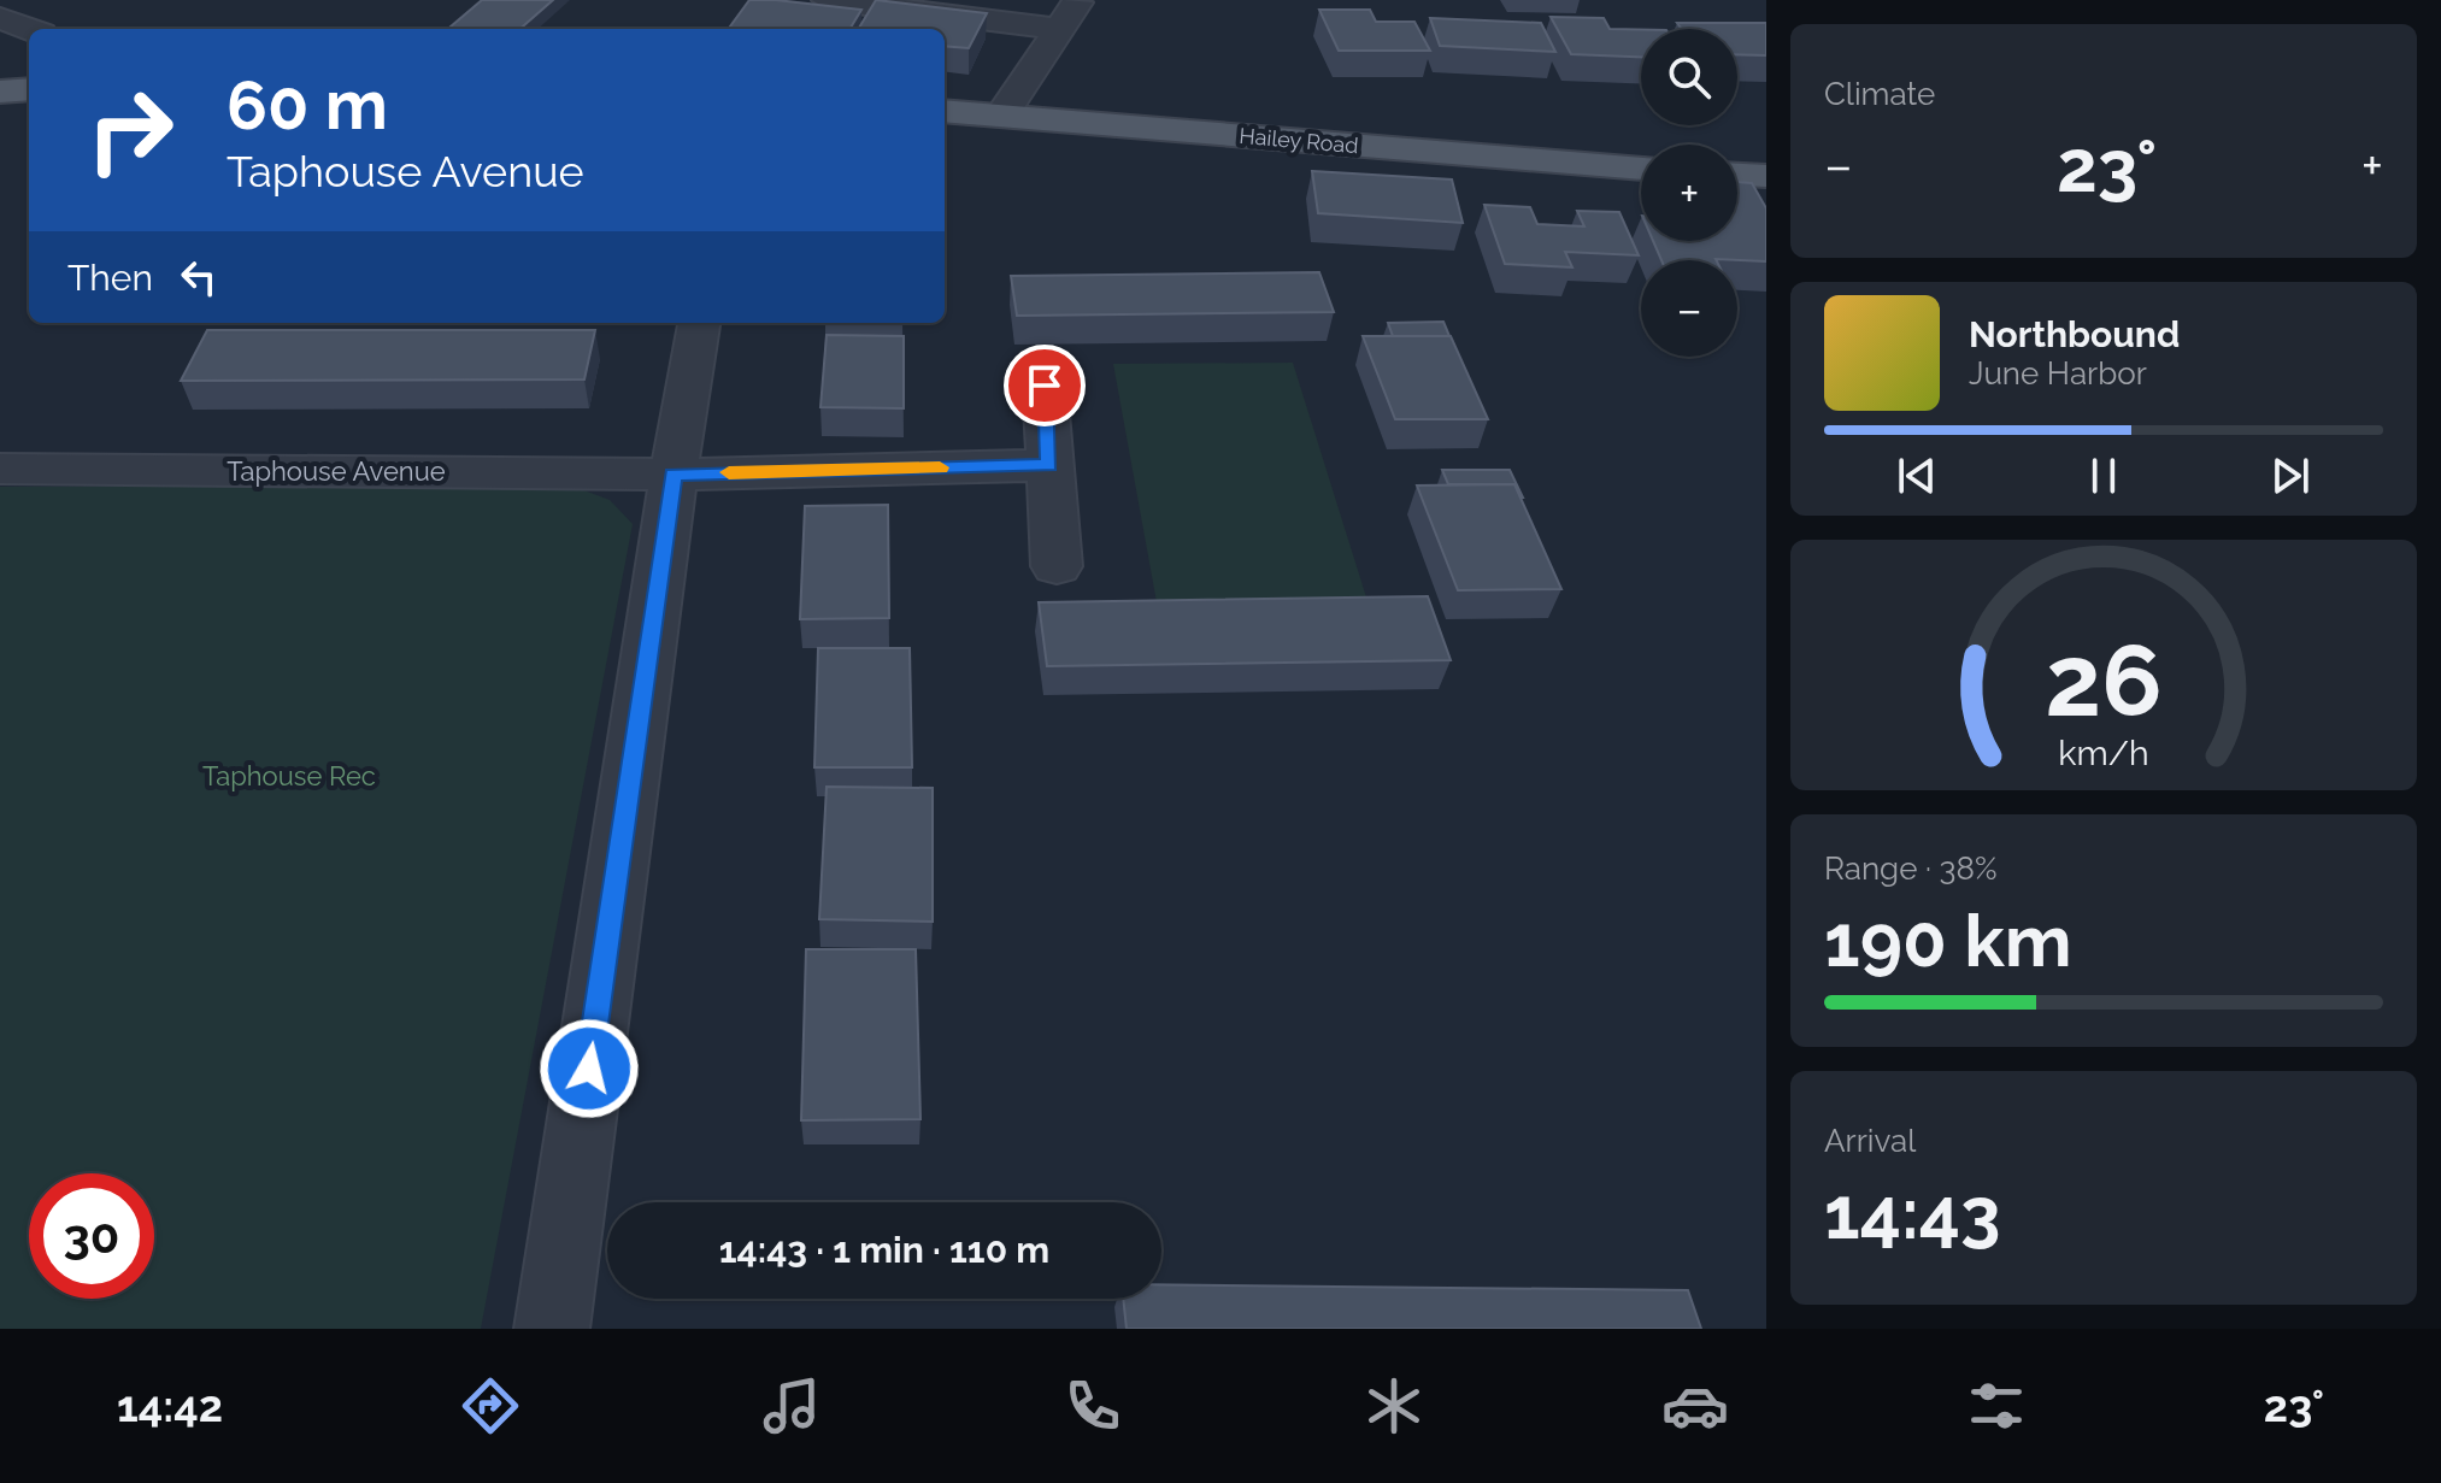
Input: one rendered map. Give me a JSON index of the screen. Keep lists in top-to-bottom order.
{
  "streets": {
    "main road": ["Hailey Road"],
    "street": ["Taphouse Avenue"]
  },
  "parks": ["Taphouse Rec"],
  "page": {
    "tile": [
      "Climate",
      ["Range · 38%", "190 km"],
      ["Arrival", "14:43"]
    ],
    "map_buttons": ["+", "−"],
    "turn": ["60 m", "Taphouse Avenue"],
    "heat": ["−", "23°", "+"],
    "then": "Then",
    "song": ["Northbound", "June Harbor"],
    "limit": "30",
    "trip": "14:43 · 1 min · 110 m",
    "tabs": ["14:42", "23°"],
    "gauge": ["26", "km/h"]
  }
}
